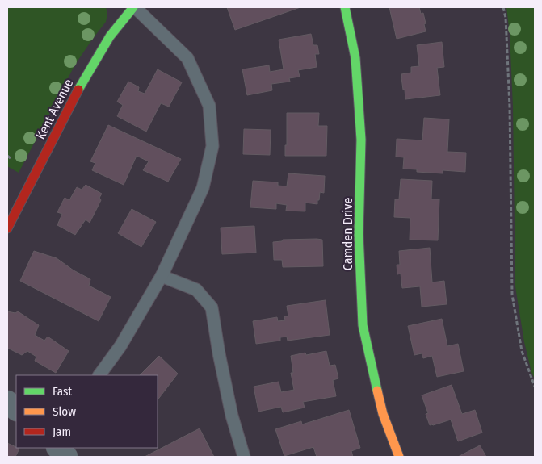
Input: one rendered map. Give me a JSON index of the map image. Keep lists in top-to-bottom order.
{
  "streets": {
    "street": ["Kent Avenue", "Camden Drive"]
  },
  "legend": ["Fast", "Slow", "Jam"]
}
